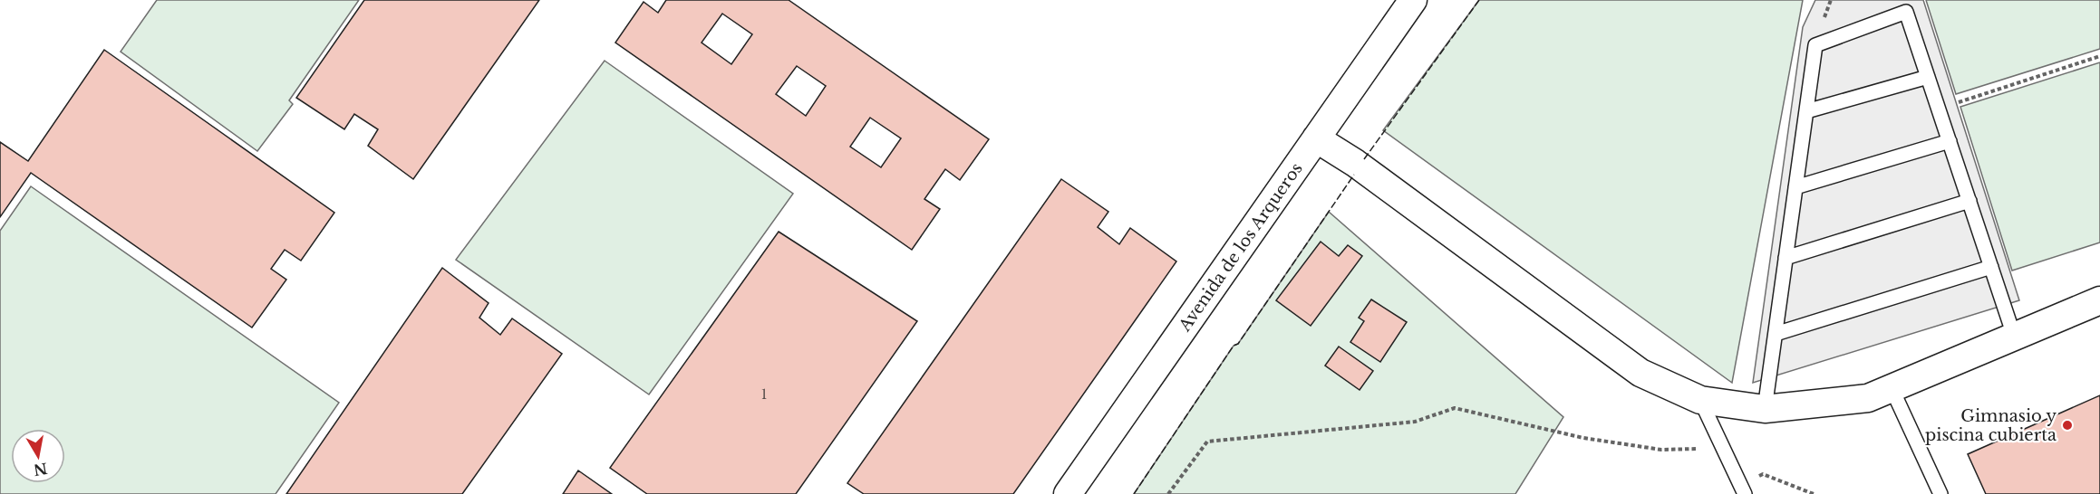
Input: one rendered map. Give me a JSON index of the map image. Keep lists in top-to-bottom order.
{
  "streets": {
    "street": ["Avenida de los Arqueros"]
  },
  "places": ["Gimnasio y piscina cubierta"],
  "house_numbers": ["1"],
  "north": "bottom"
}
